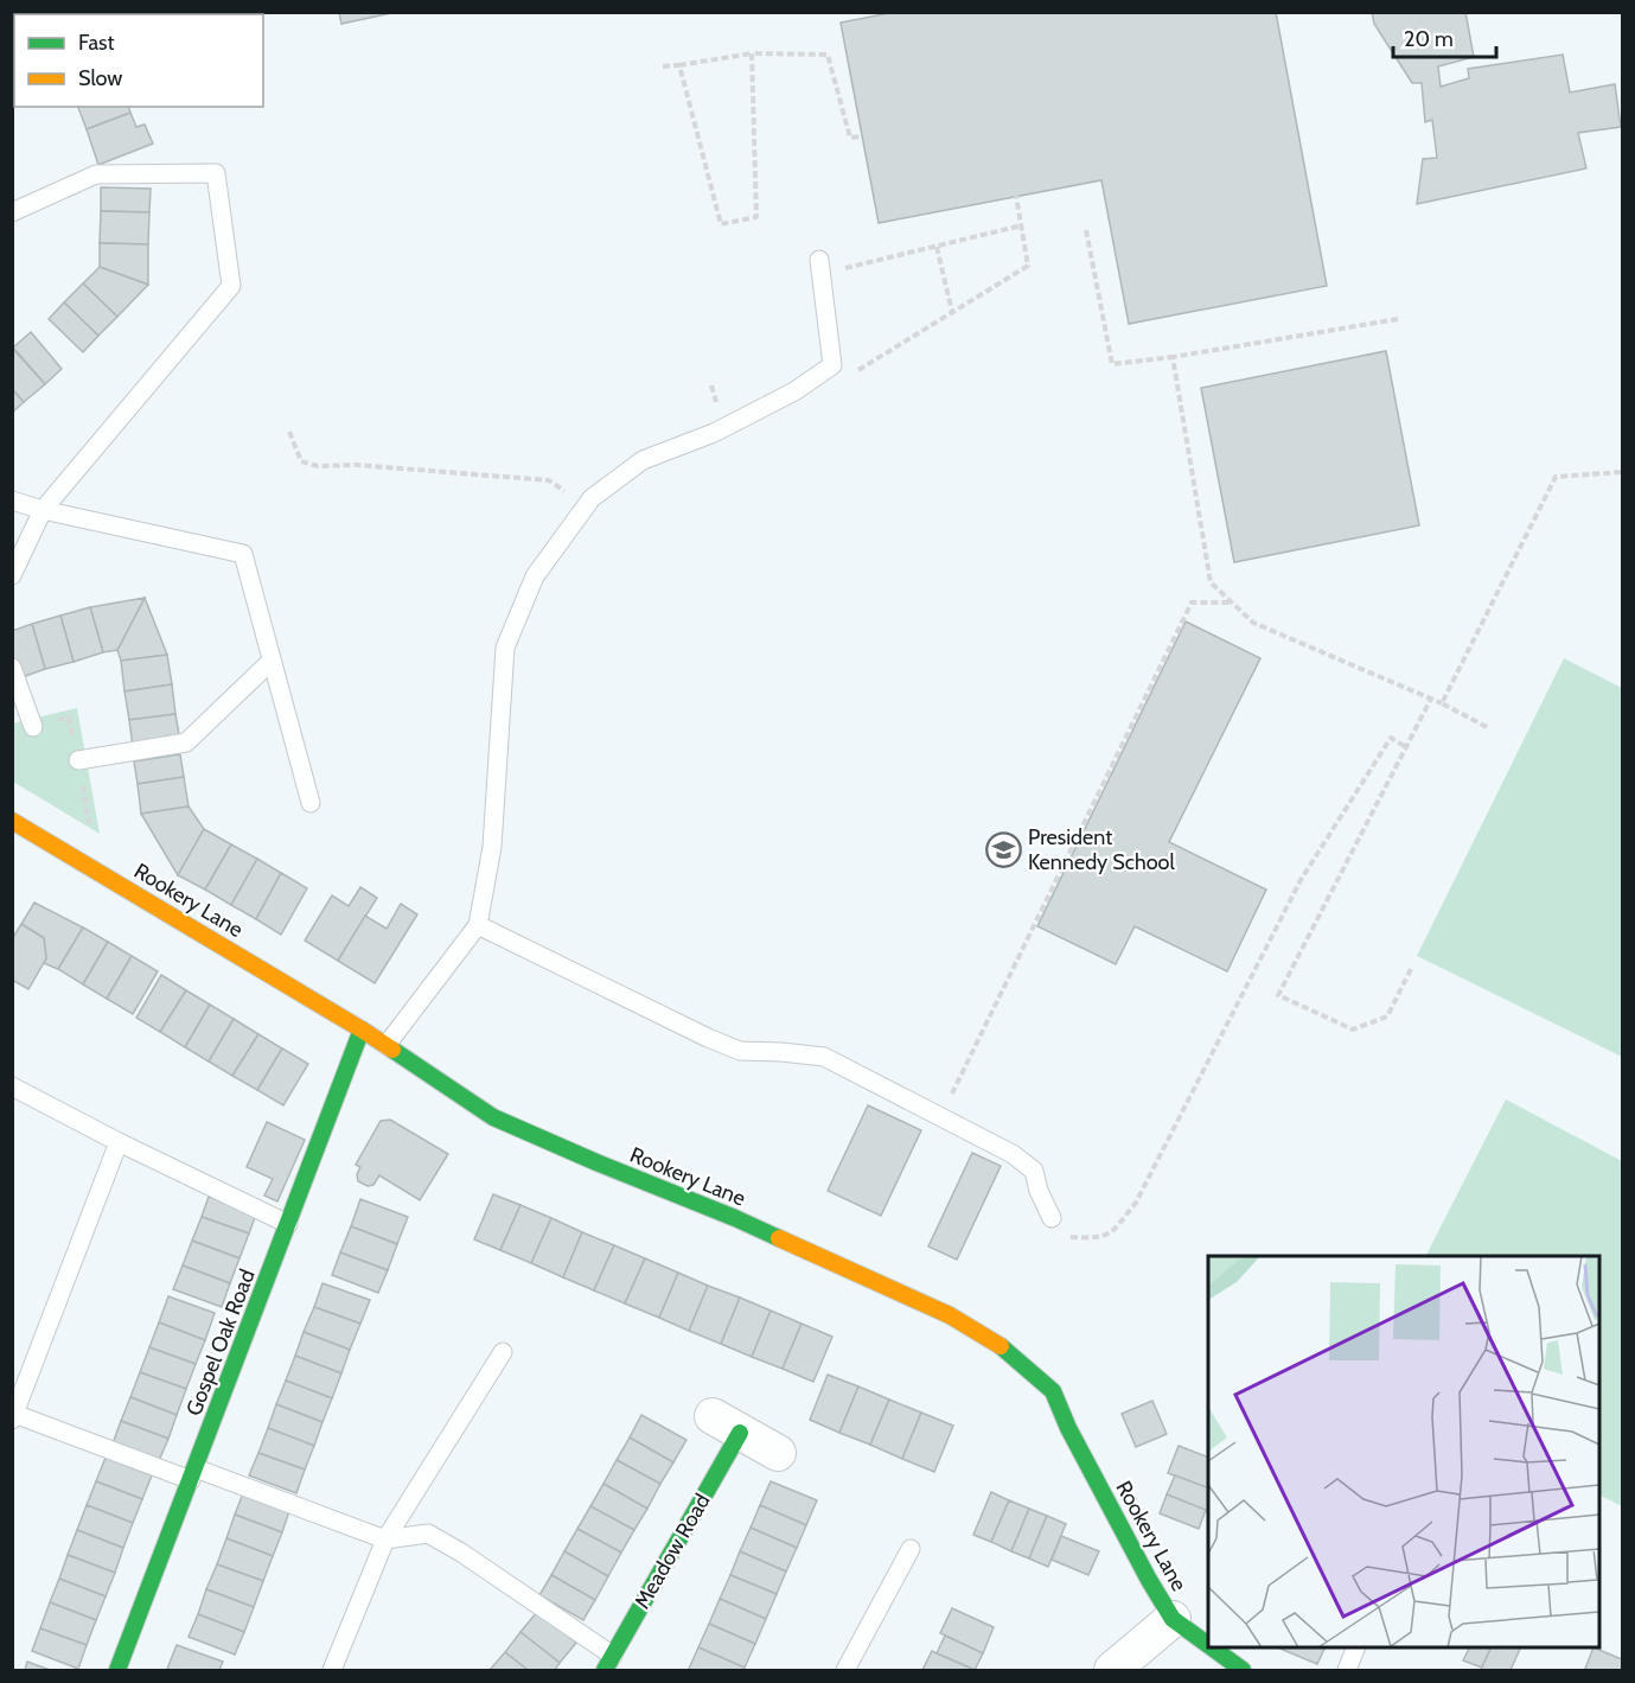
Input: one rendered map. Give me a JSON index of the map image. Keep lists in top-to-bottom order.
{
  "streets": {
    "street": ["Rookery Lane", "Gospel Oak Road", "Meadow Road"]
  },
  "crossings": [
    ["Rookery Lane", "Gospel Oak Road"]
  ],
  "places": {
    "school or university": ["President Kennedy School"]
  },
  "legend": ["Fast", "Slow"],
  "scale_bar": "20 m"
}
